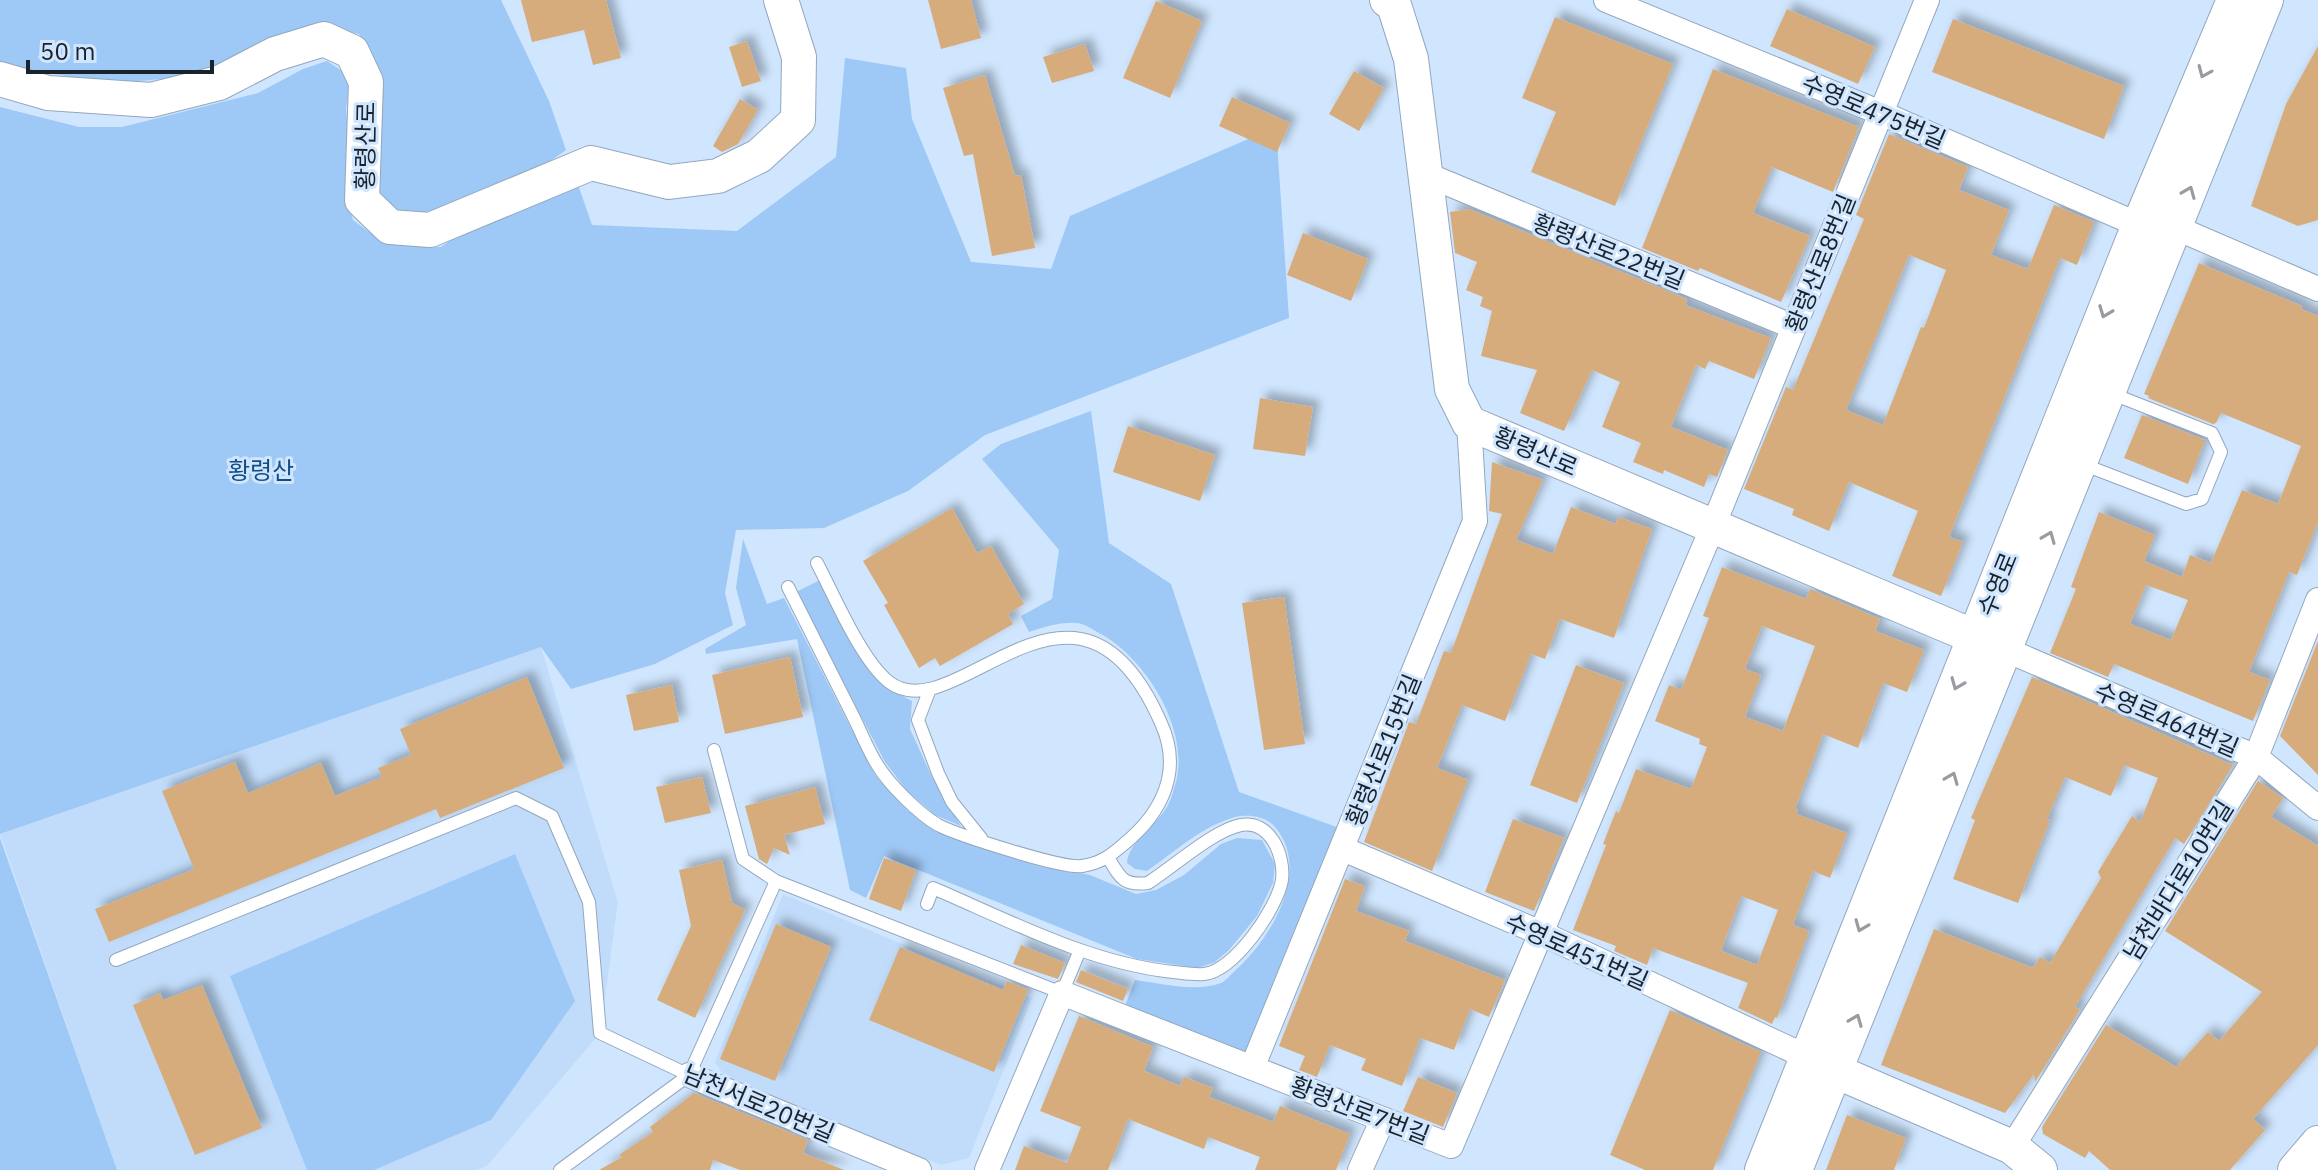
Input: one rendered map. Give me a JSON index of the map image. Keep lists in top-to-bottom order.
{
  "streets": {
    "street": [
      "수영로475번길",
      "황령산로",
      "황령산로22번길",
      "황령산로8번길",
      "수영로",
      "수영로464번길",
      "황령산로15번길",
      "남천바다로10번길",
      "수영로451번길",
      "남천서로20번길",
      "황령산로7번길"
    ]
  },
  "crossings": [
    ["수영로475번길", "황령산로8번길"],
    ["수영로475번길", "수영로"],
    ["황령산로", "황령산로22번길"],
    ["황령산로", "황령산로8번길"],
    ["황령산로", "수영로"],
    ["황령산로", "수영로464번길"],
    ["황령산로", "황령산로15번길"],
    ["황령산로", "황령산로7번길"],
    ["황령산로22번길", "황령산로8번길"],
    ["황령산로8번길", "황령산로7번길"],
    ["수영로", "수영로464번길"],
    ["수영로", "수영로451번길"],
    ["수영로464번길", "남천바다로10번길"],
    ["황령산로15번길", "수영로451번길"],
    ["황령산로15번길", "황령산로7번길"],
    ["수영로451번길", "황령산로7번길"]
  ],
  "parks": ["황령산"],
  "scale_bar": "50 m"
}
